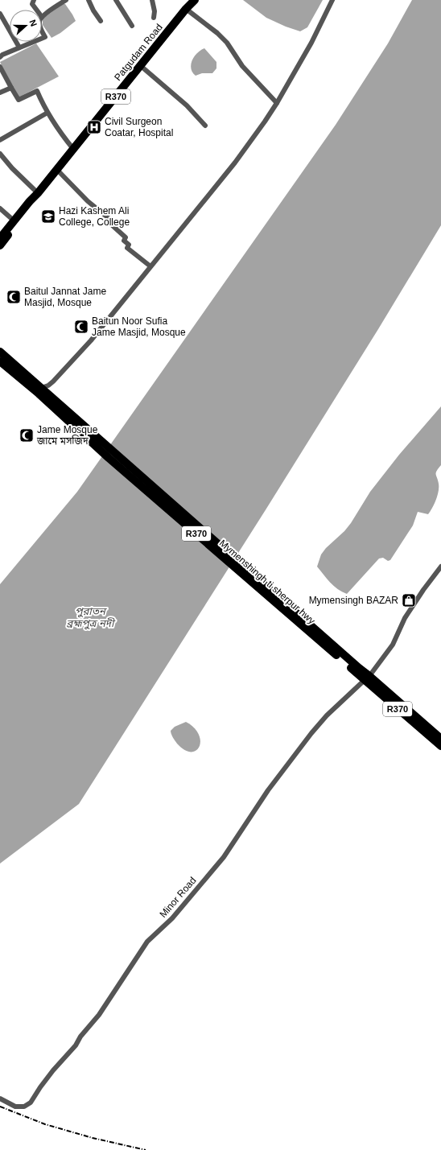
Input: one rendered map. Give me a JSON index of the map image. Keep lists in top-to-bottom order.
{
  "streets": {
    "main road": ["Patgudam Road", "R370", "Mymenshingh ti sherpur hwy"],
    "street": ["Minor Road"]
  },
  "crossings": [
    ["Mymenshingh ti sherpur hwy", "Minor Road"]
  ],
  "water": ["পুরাতন ব্রহ্মপুত্র নদী"],
  "places": {
    "hospital": ["Civil Surgeon Coatar, Hospital"],
    "school or university": ["Hazi Kashem Ali College, College"],
    "mosque": ["Baitul Jannat Jame Masjid, Mosque", "Baitun Noor Sufia Jame Masjid, Mosque", "Jame Mosque জামে মসজিদ"],
    "shop": ["Mymensingh BAZAR"]
  },
  "north": "right"
}
